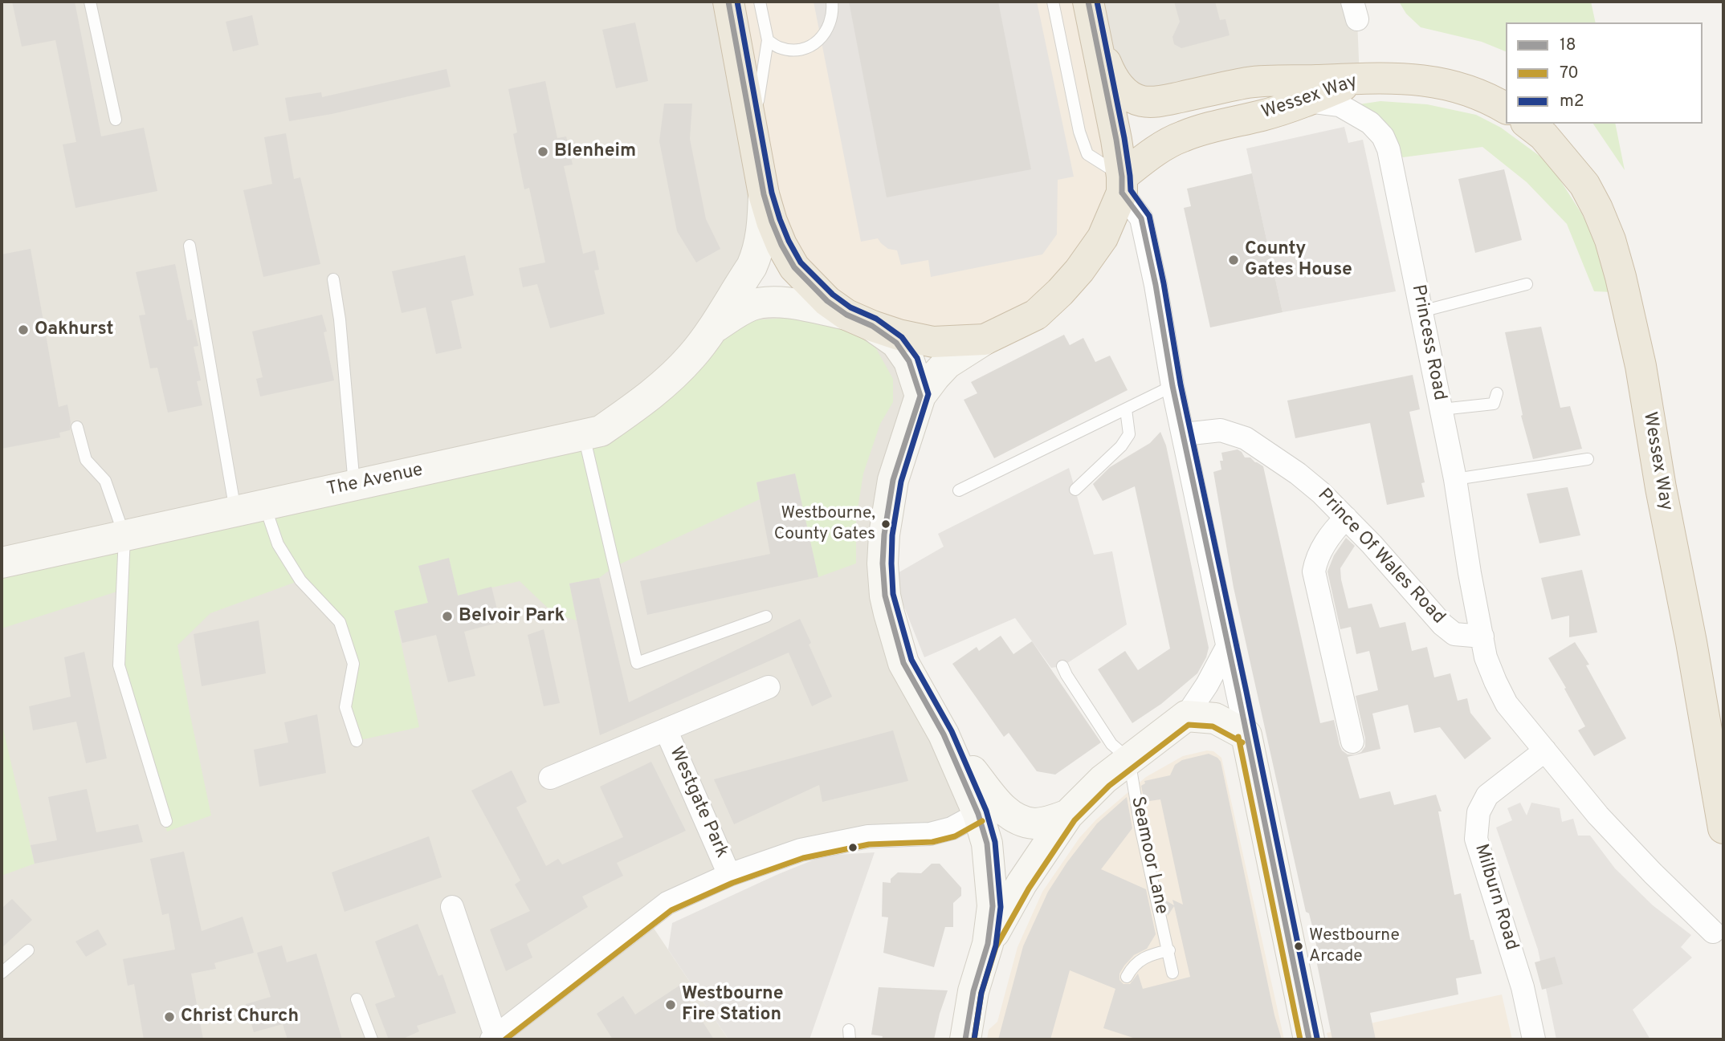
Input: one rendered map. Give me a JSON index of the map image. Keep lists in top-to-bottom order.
{
  "streets": {
    "highway": ["Wessex Way"],
    "street": [
      "Princess Road",
      "The Avenue",
      "Prince Of Wales Road",
      "Westgate Park",
      "Milburn Road"
    ],
    "lane": ["Seamoor Lane"]
  },
  "crossings": [
    ["Wessex Way", "Princess Road"],
    ["Princess Road", "Prince Of Wales Road"]
  ],
  "places": [
    "Blenheim",
    "County Gates House",
    "Oakhurst",
    "Westbourne, County Gates",
    "Belvoir Park",
    "Westbourne Arcade",
    "Westbourne Fire Station",
    "Christ Church"
  ],
  "lines": ["transit line 18", "transit line m2", "transit line 70"],
  "legend": ["18", "70", "m2"]
}
